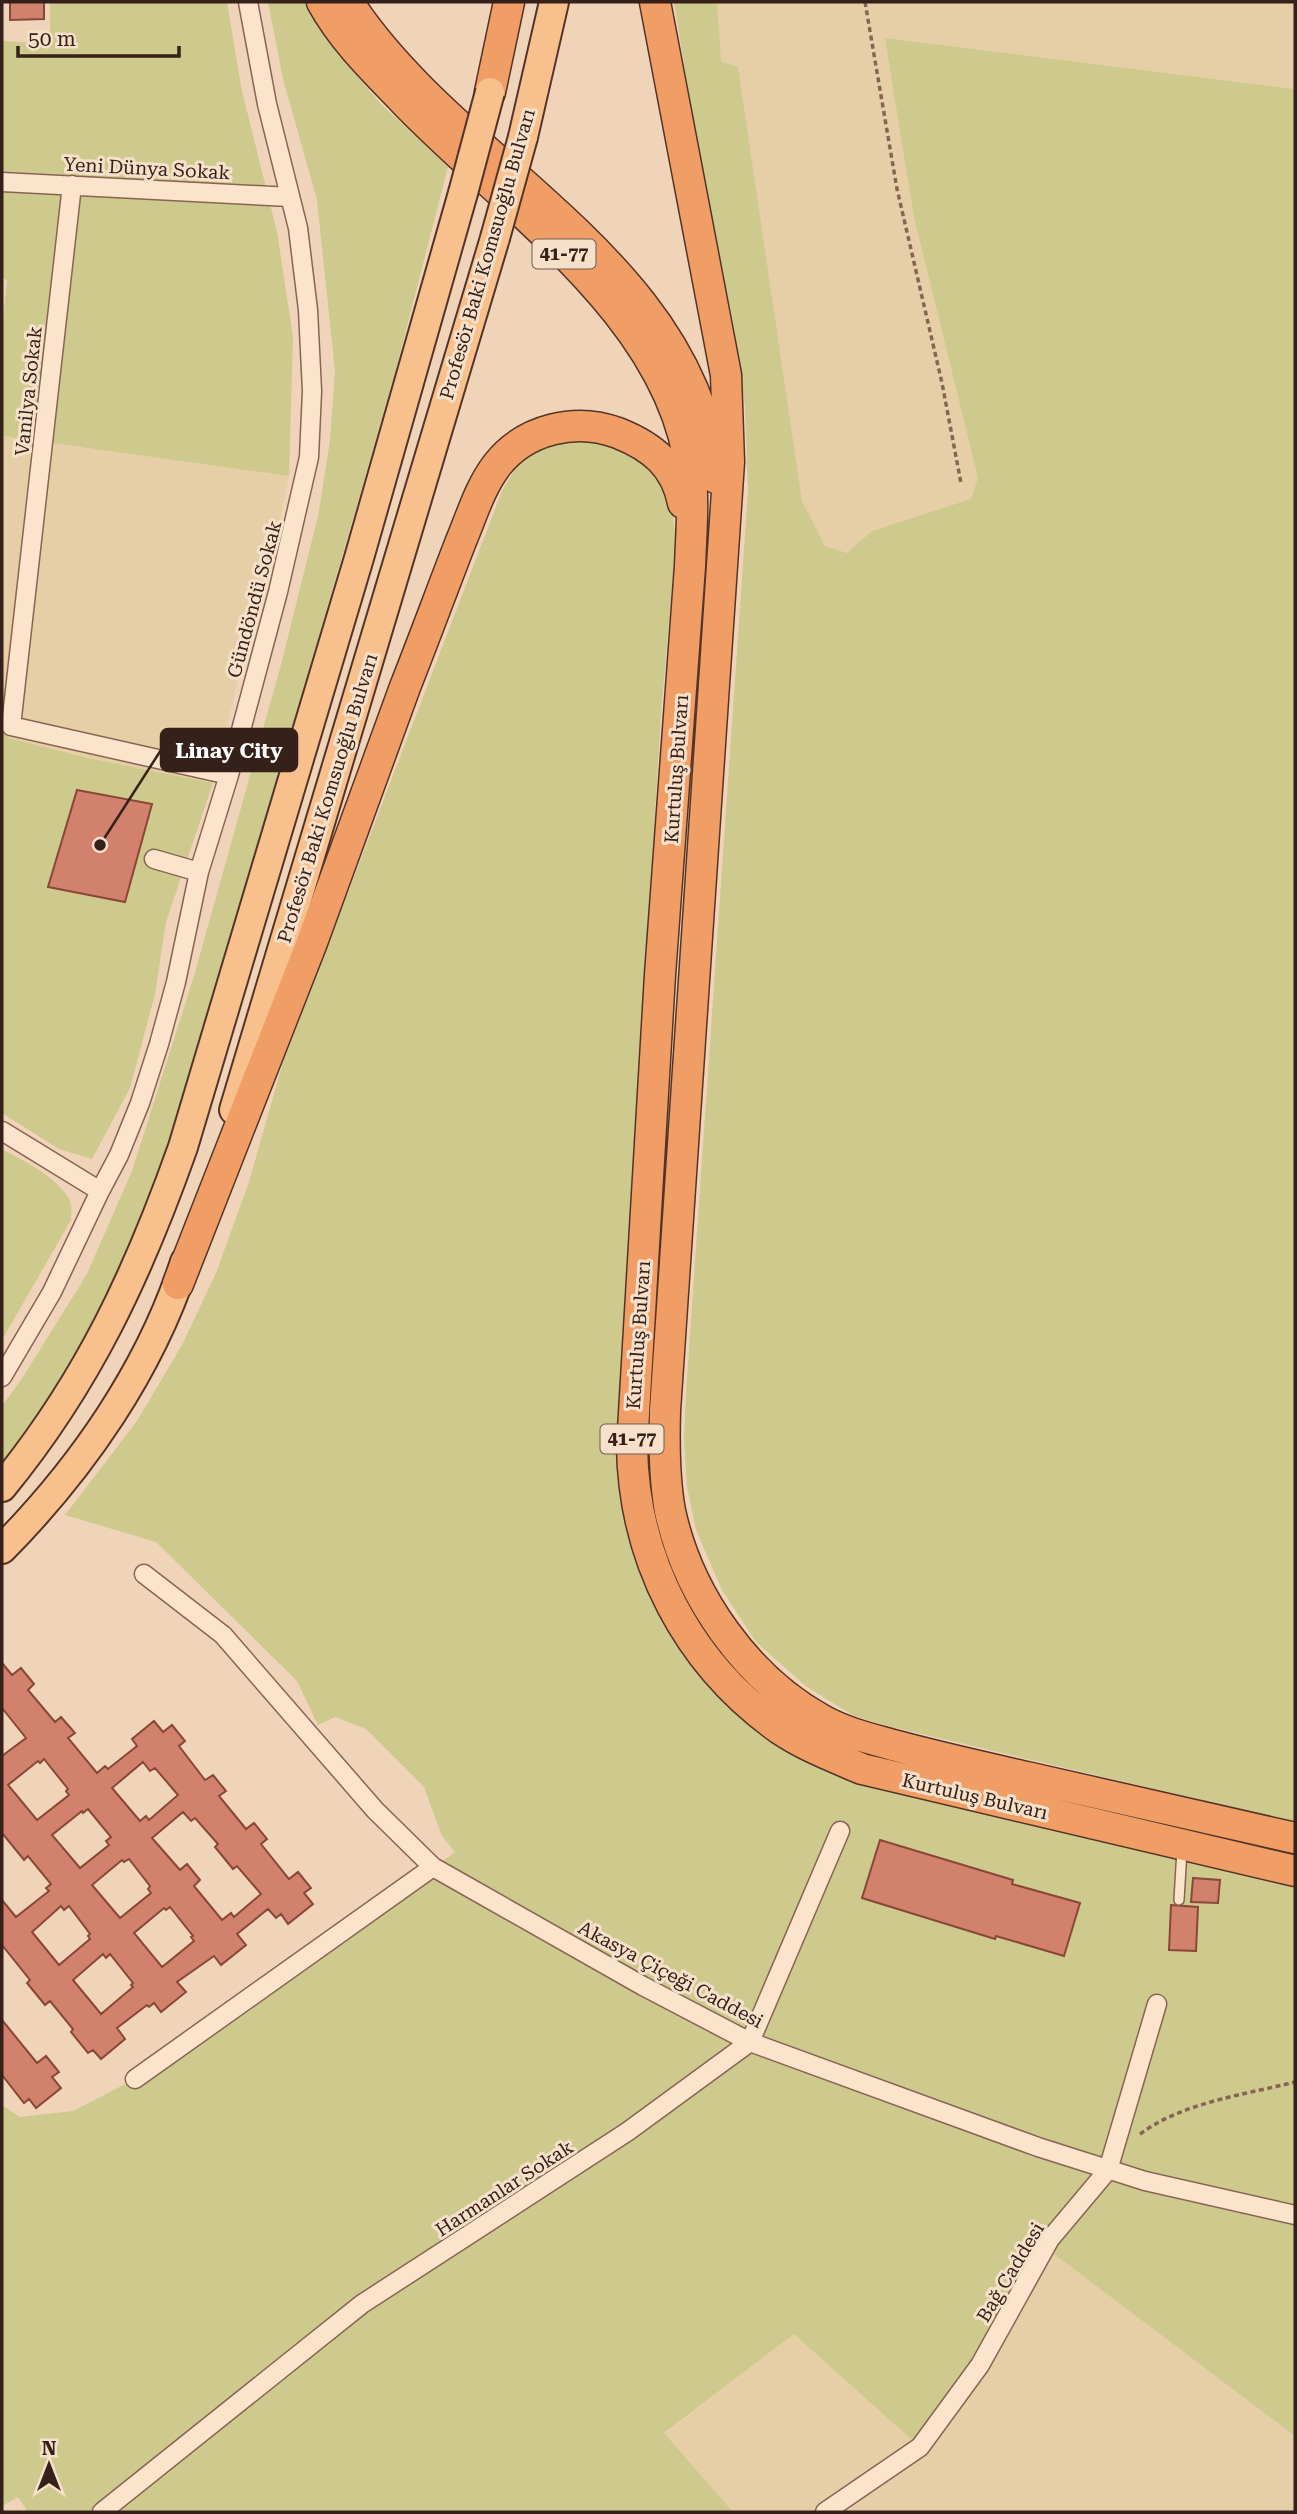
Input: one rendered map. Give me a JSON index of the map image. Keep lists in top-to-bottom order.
{
  "streets": {
    "highway": ["Profesör Baki Komsuoğlu Bulvarı", "41-77", "Kurtuluş Bulvarı"],
    "street": [
      "Yeni Dünya Sokak",
      "Vanilya Sokak",
      "Gündöndü Sokak",
      "Akasya Çiçeği Caddesi",
      "Harmanlar Sokak",
      "Bağ Caddesi"
    ]
  },
  "crossings": [
    ["Yeni Dünya Sokak", "Vanilya Sokak"],
    ["Yeni Dünya Sokak", "Gündöndü Sokak"],
    ["41-77", "Kurtuluş Bulvarı"],
    ["Vanilya Sokak", "Gündöndü Sokak"],
    ["Akasya Çiçeği Caddesi", "Harmanlar Sokak"],
    ["Akasya Çiçeği Caddesi", "Bağ Caddesi"]
  ],
  "places": ["Linay City"],
  "scale_bar": "50 m",
  "north": "top"
}
